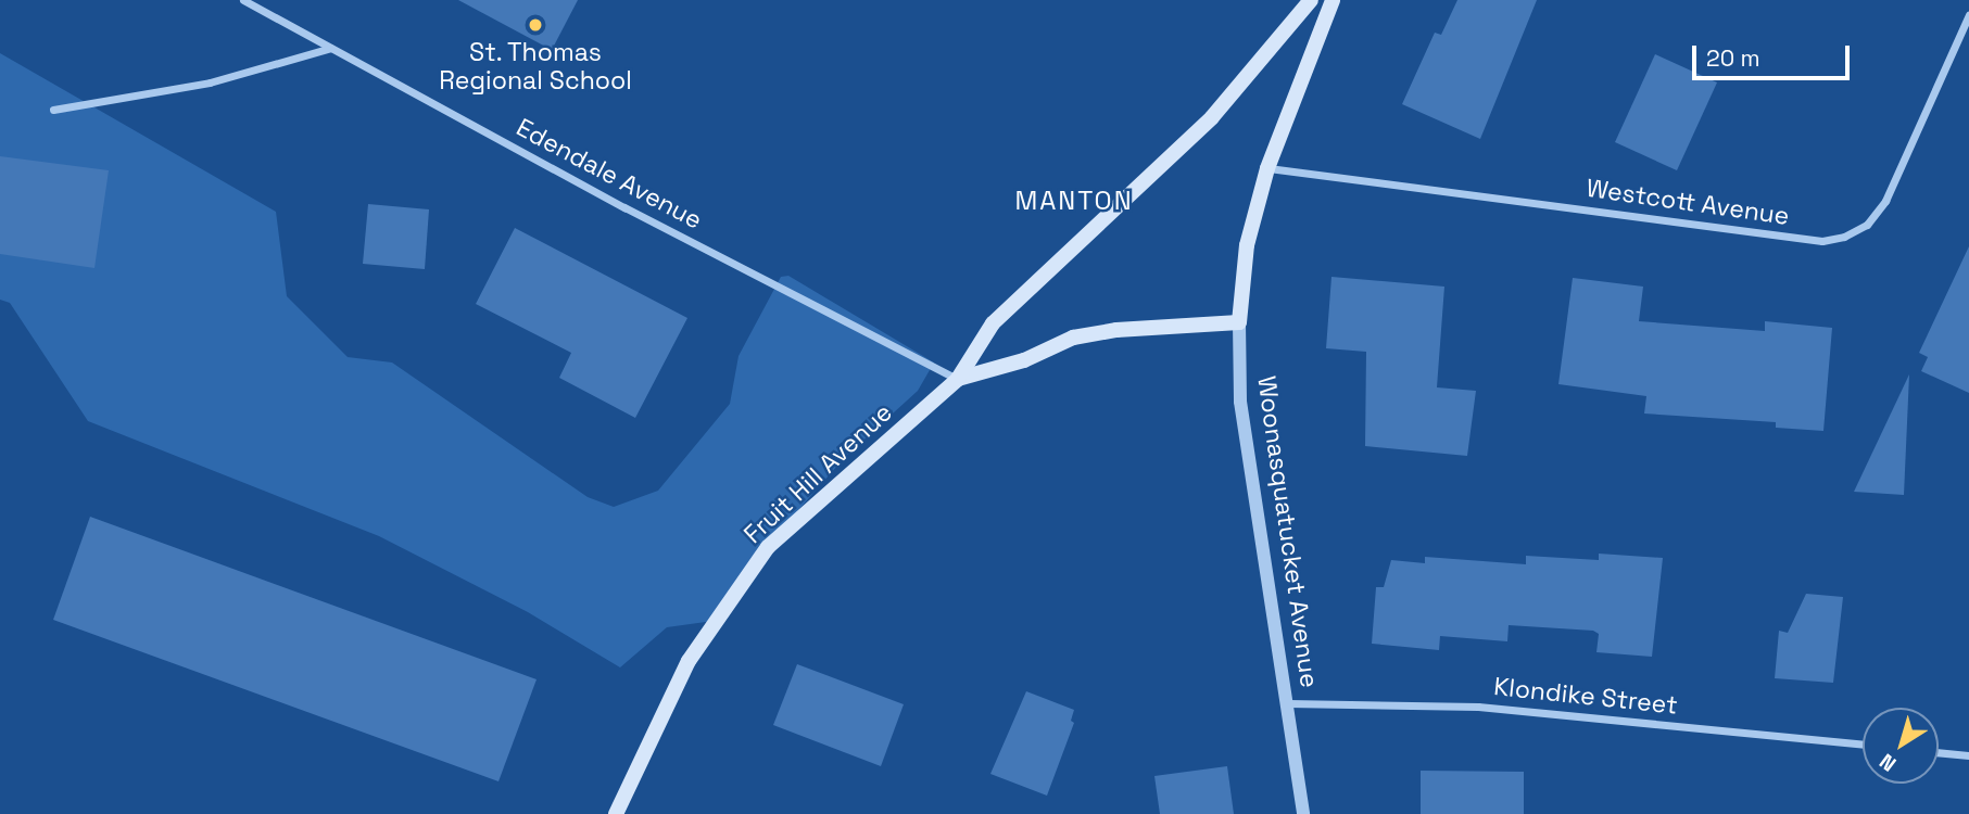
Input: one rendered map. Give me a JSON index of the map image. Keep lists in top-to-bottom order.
{
  "streets": {
    "main road": ["Fruit Hill Avenue", "Woonasquatucket Avenue"],
    "street": ["Edendale Avenue", "Westcott Avenue", "Klondike Street"]
  },
  "crossings": [
    ["Edendale Avenue", "Fruit Hill Avenue"],
    ["Westcott Avenue", "Woonasquatucket Avenue"],
    ["Fruit Hill Avenue", "Woonasquatucket Avenue"],
    ["Woonasquatucket Avenue", "Klondike Street"]
  ],
  "districts": ["MANTON"],
  "places": ["St. Thomas Regional School"],
  "scale_bar": "20 m",
  "north": "bottom left"
}
